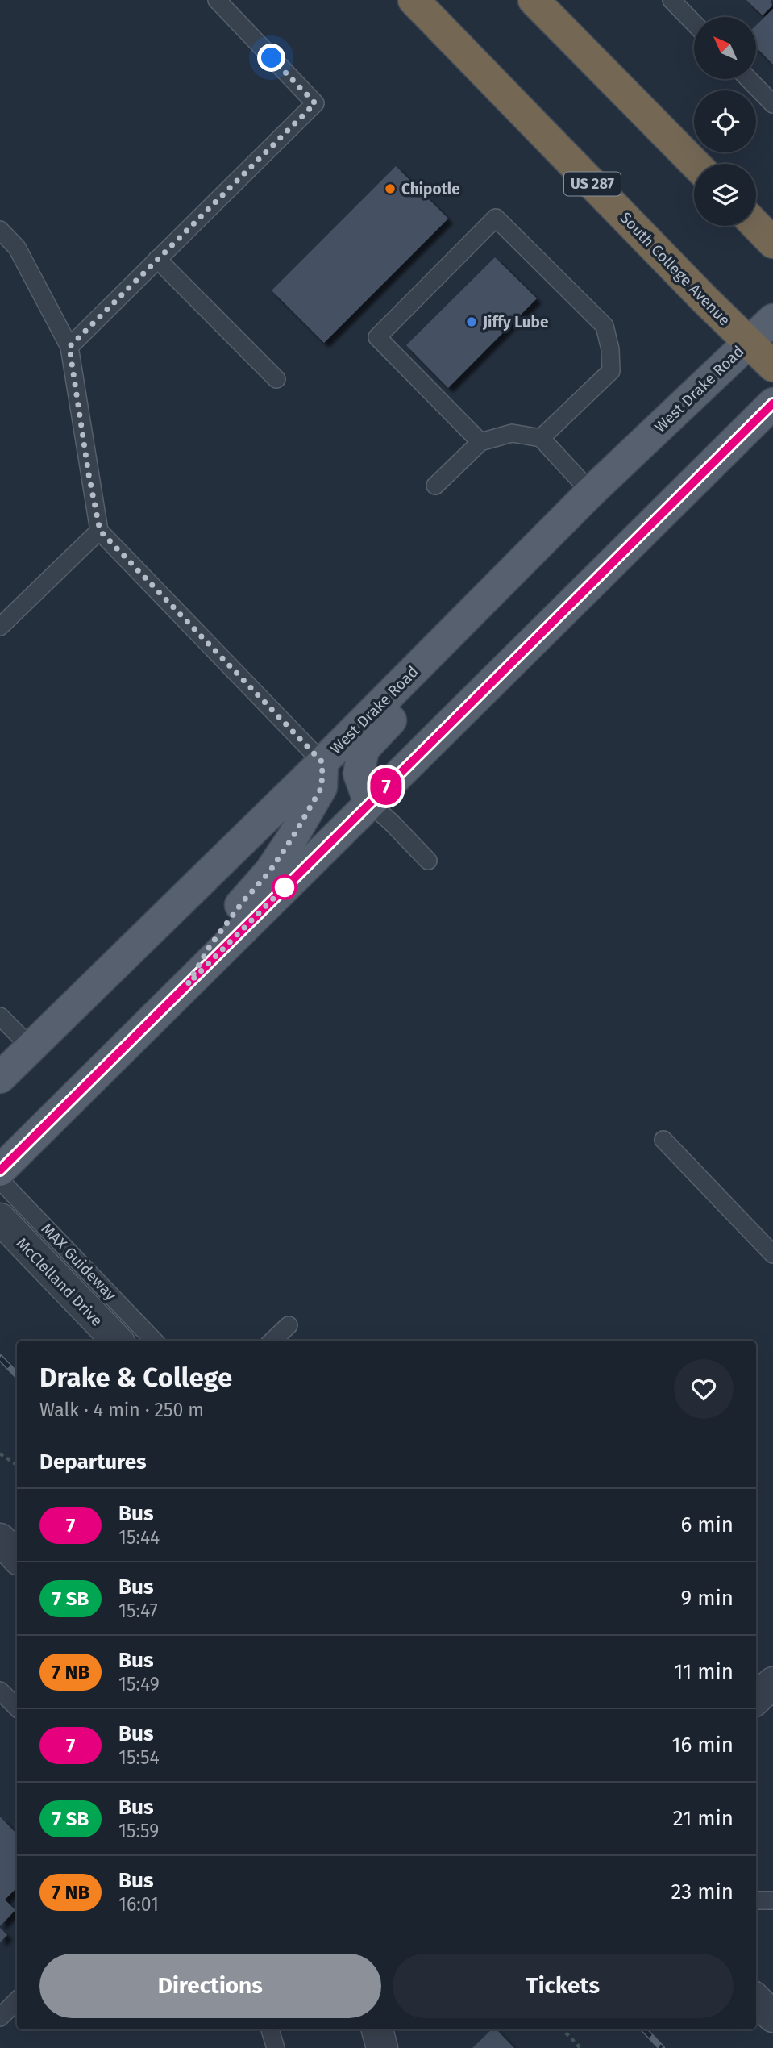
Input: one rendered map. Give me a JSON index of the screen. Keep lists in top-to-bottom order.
{
  "streets": {
    "highway": ["US 287", "South College Avenue"],
    "main road": ["West Drake Road"],
    "street": ["McClelland Drive"],
    "lane": ["MAX Guideway"]
  },
  "crossings": [
    ["South College Avenue", "West Drake Road"]
  ],
  "places": ["Chipotle", "Jiffy Lube"],
  "lines": ["bus line 7"],
  "north": "top left",
  "page": {
    "on_map": "7",
    "heading": [
      ["Drake & College", "Walk · 4 min · 250 m"],
      "Departures"
    ],
    "list": [
      {
        "mark": "7",
        "name": "Bus",
        "note": "15:44",
        "value": "6 min"
      },
      {
        "mark": "7 SB",
        "name": "Bus",
        "note": "15:47",
        "value": "9 min"
      },
      {
        "mark": "7 NB",
        "name": "Bus",
        "note": "15:49",
        "value": "11 min"
      },
      {
        "mark": "7",
        "name": "Bus",
        "note": "15:54",
        "value": "16 min"
      },
      {
        "mark": "7 SB",
        "name": "Bus",
        "note": "15:59",
        "value": "21 min"
      },
      {
        "mark": "7 NB",
        "name": "Bus",
        "note": "16:01",
        "value": "23 min"
      }
    ],
    "buttons": ["Directions", "Tickets"]
  }
}
